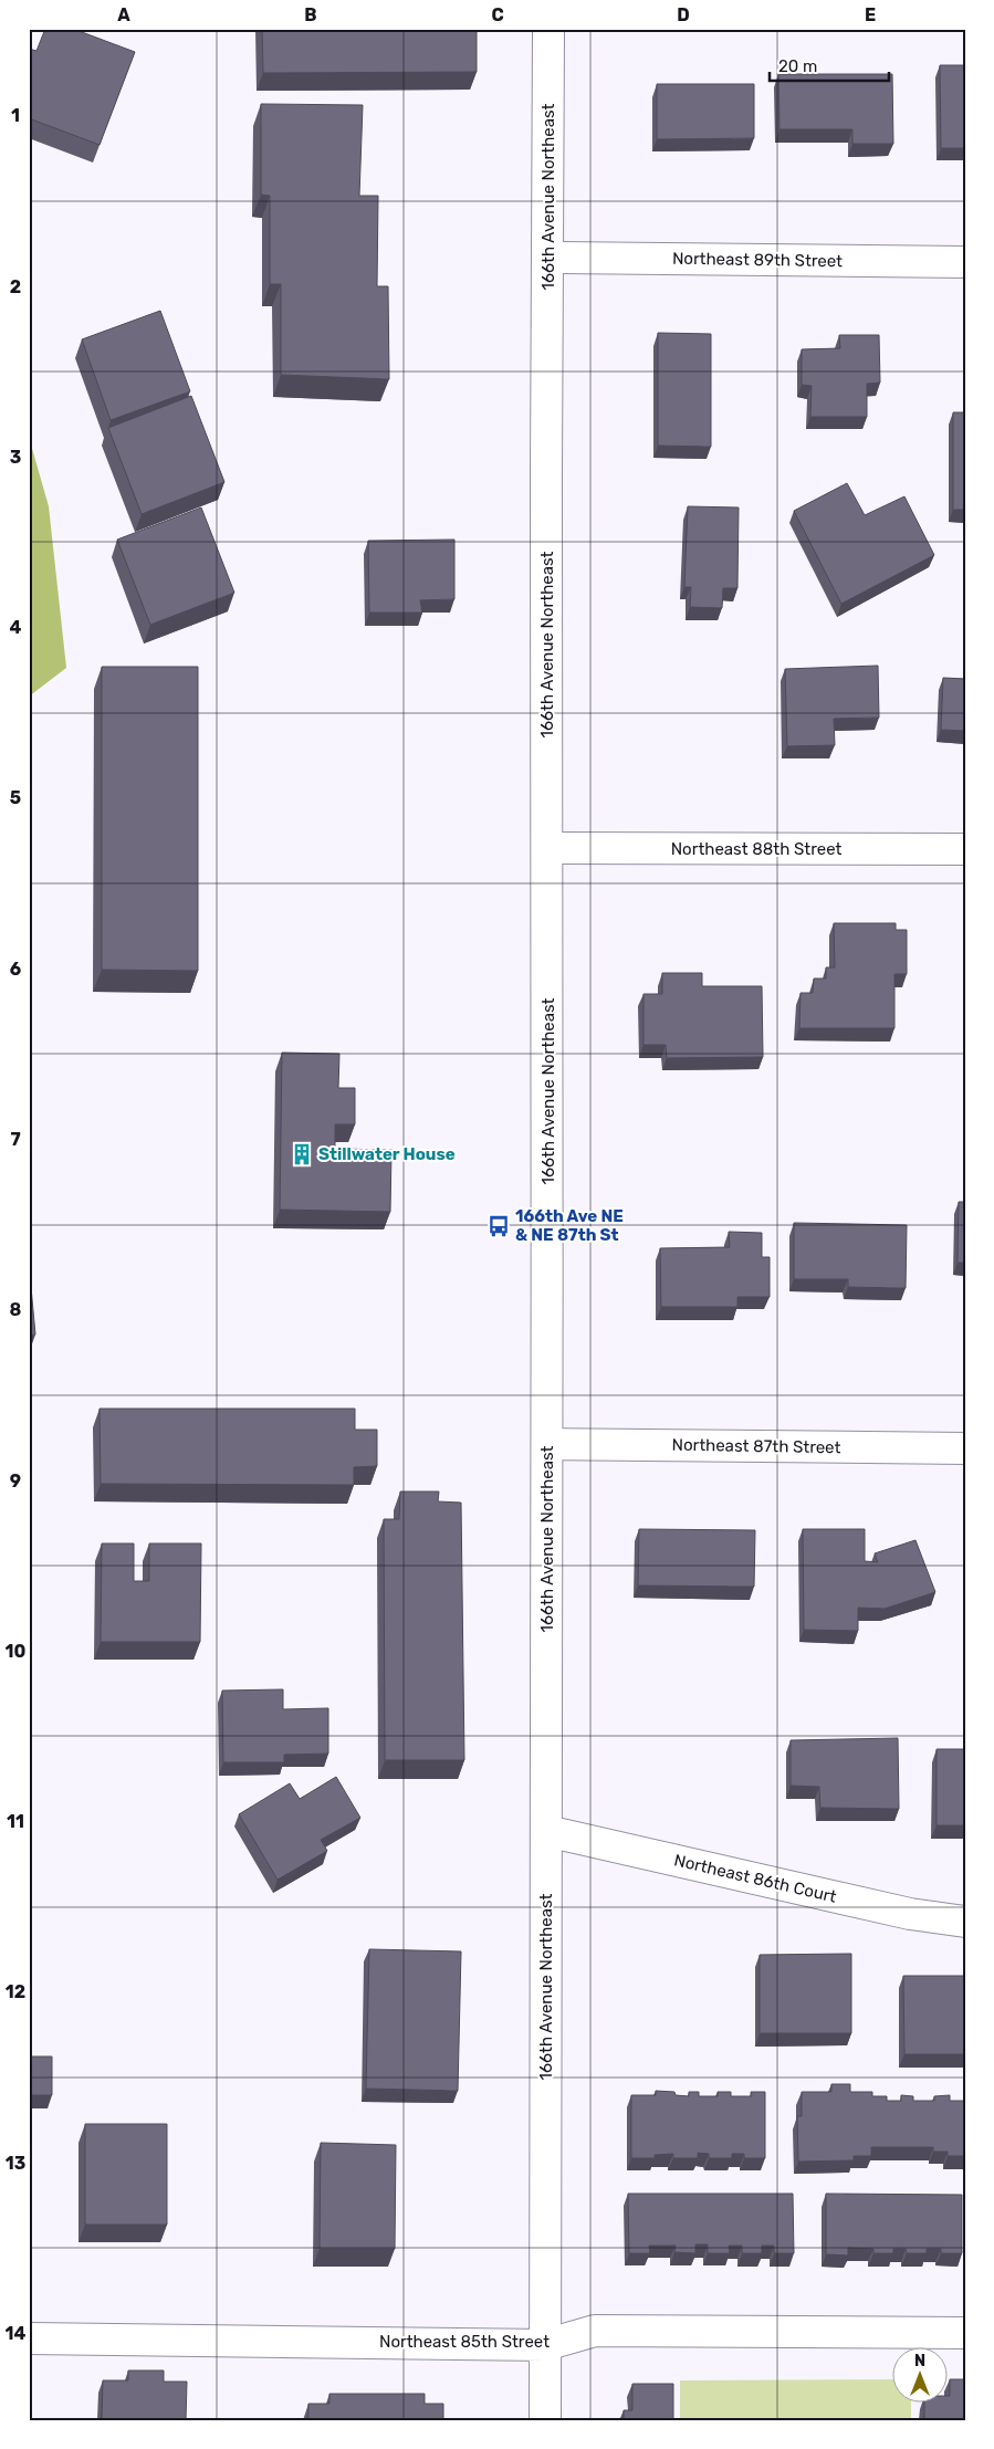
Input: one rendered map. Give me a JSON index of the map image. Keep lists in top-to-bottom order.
{
  "streets": {
    "street": [
      "166th Avenue Northeast",
      "Northeast 89th Street",
      "Northeast 88th Street",
      "Northeast 87th Street",
      "Northeast 86th Court",
      "Northeast 85th Street"
    ]
  },
  "crossings": [
    ["166th Avenue Northeast", "Northeast 89th Street"],
    ["166th Avenue Northeast", "Northeast 88th Street"],
    ["166th Avenue Northeast", "Northeast 87th Street"],
    ["166th Avenue Northeast", "Northeast 86th Court"],
    ["166th Avenue Northeast", "Northeast 85th Street"]
  ],
  "places": {
    "building": ["Stillwater House"],
    "bus stop": ["166th Ave NE & NE 87th St"]
  },
  "scale_bar": "20 m",
  "north": "top",
  "grid": {
    "columns": [
      "A",
      "B",
      "C",
      "D",
      "E"
    ],
    "rows": [
      "1",
      "2",
      "3",
      "4",
      "5",
      "6",
      "7",
      "8",
      "9",
      "10",
      "11",
      "12",
      "13",
      "14"
    ]
  }
}
